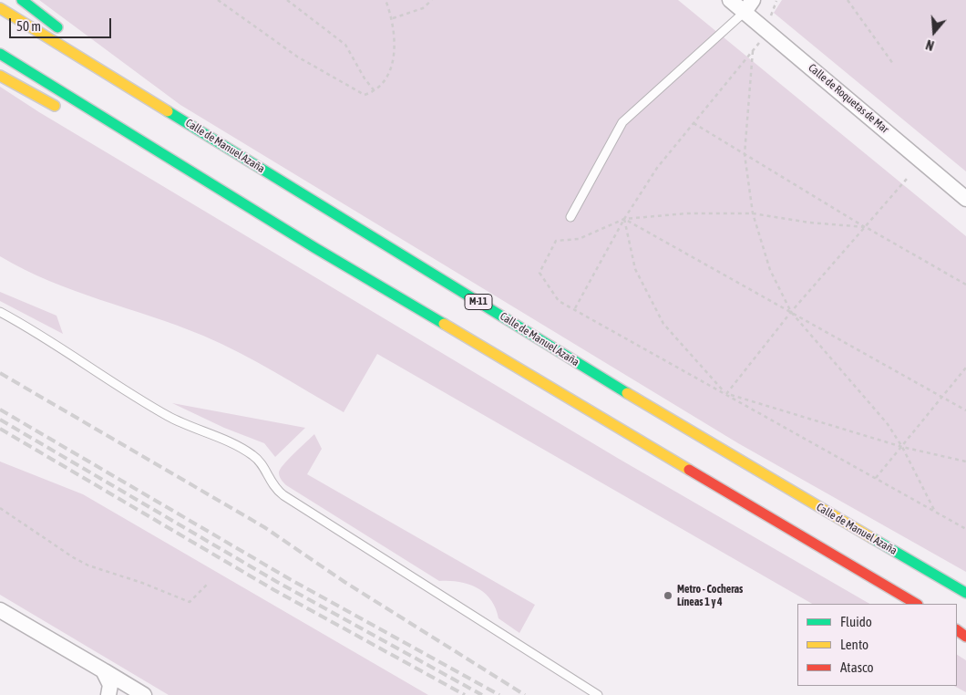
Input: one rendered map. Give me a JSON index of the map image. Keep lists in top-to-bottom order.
{
  "streets": {
    "highway": ["Calle de Manuel Azaña", "M-11"],
    "street": ["Calle de Roquetas de Mar"]
  },
  "places": ["Metro - Cocheras Líneas 1 y 4"],
  "legend": ["Fluido", "Lento", "Atasco"],
  "scale_bar": "50 m",
  "north": "bottom"
}
